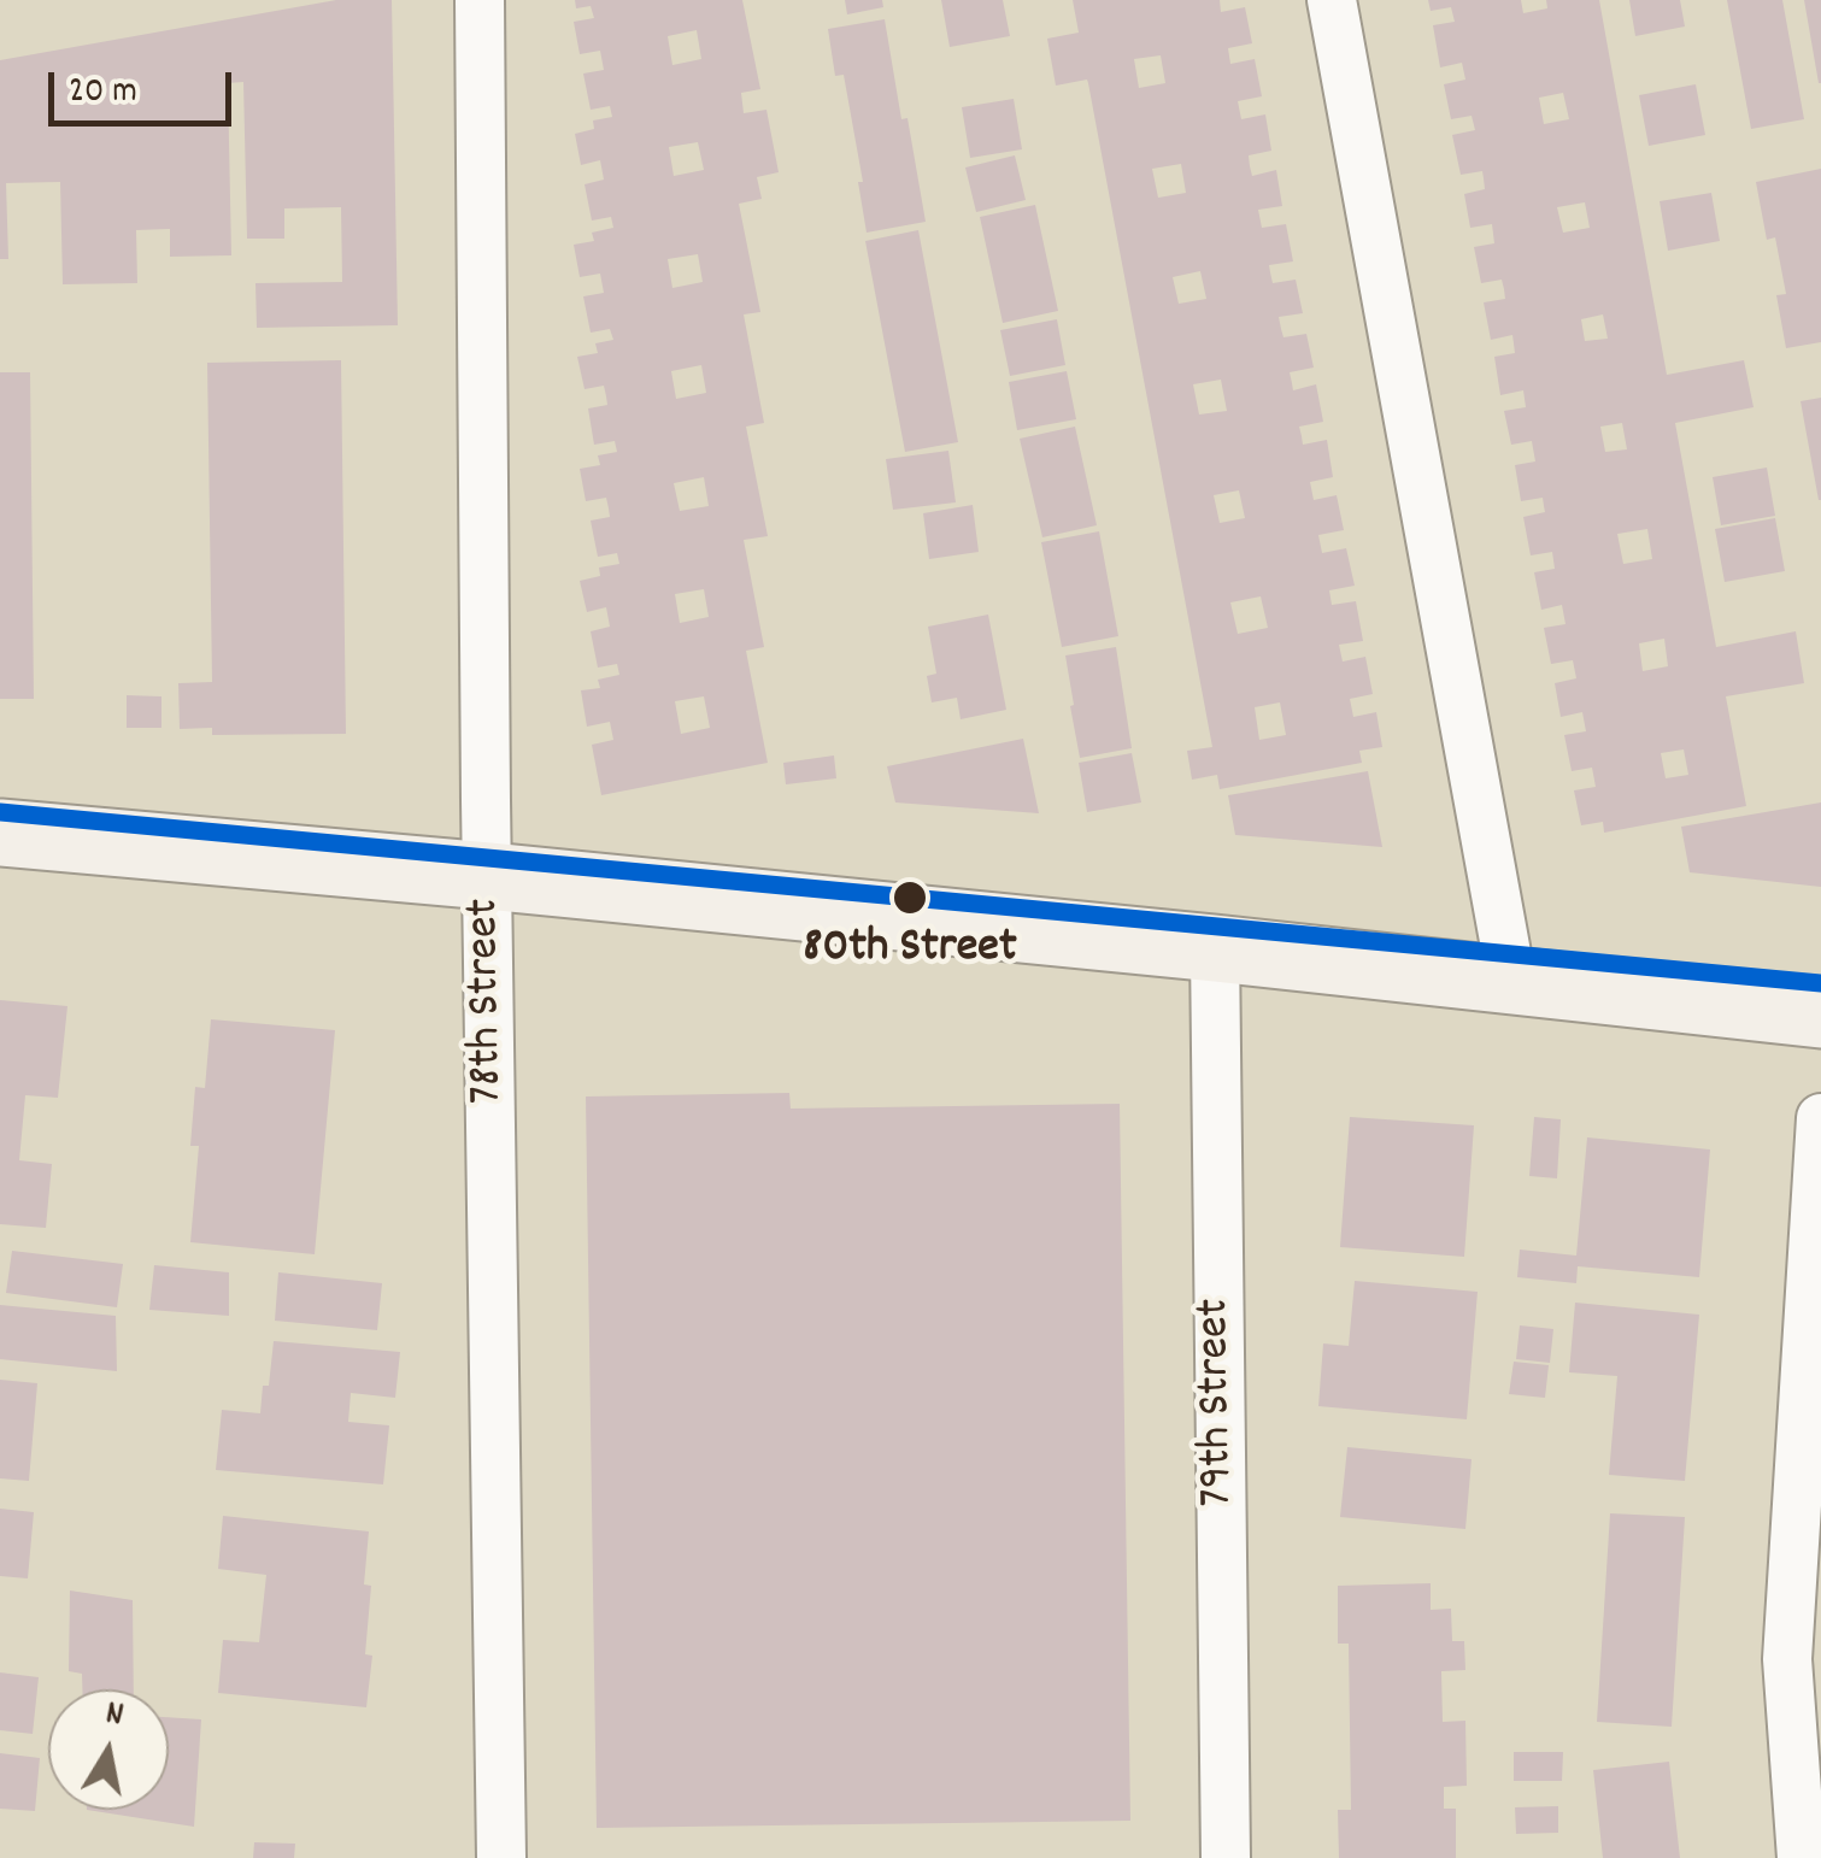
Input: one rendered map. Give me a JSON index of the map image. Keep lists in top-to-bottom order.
{
  "streets": {
    "street": ["78th Street", "79th Street"]
  },
  "places": ["80th Street"],
  "scale_bar": "20 m",
  "north": "top"
}
